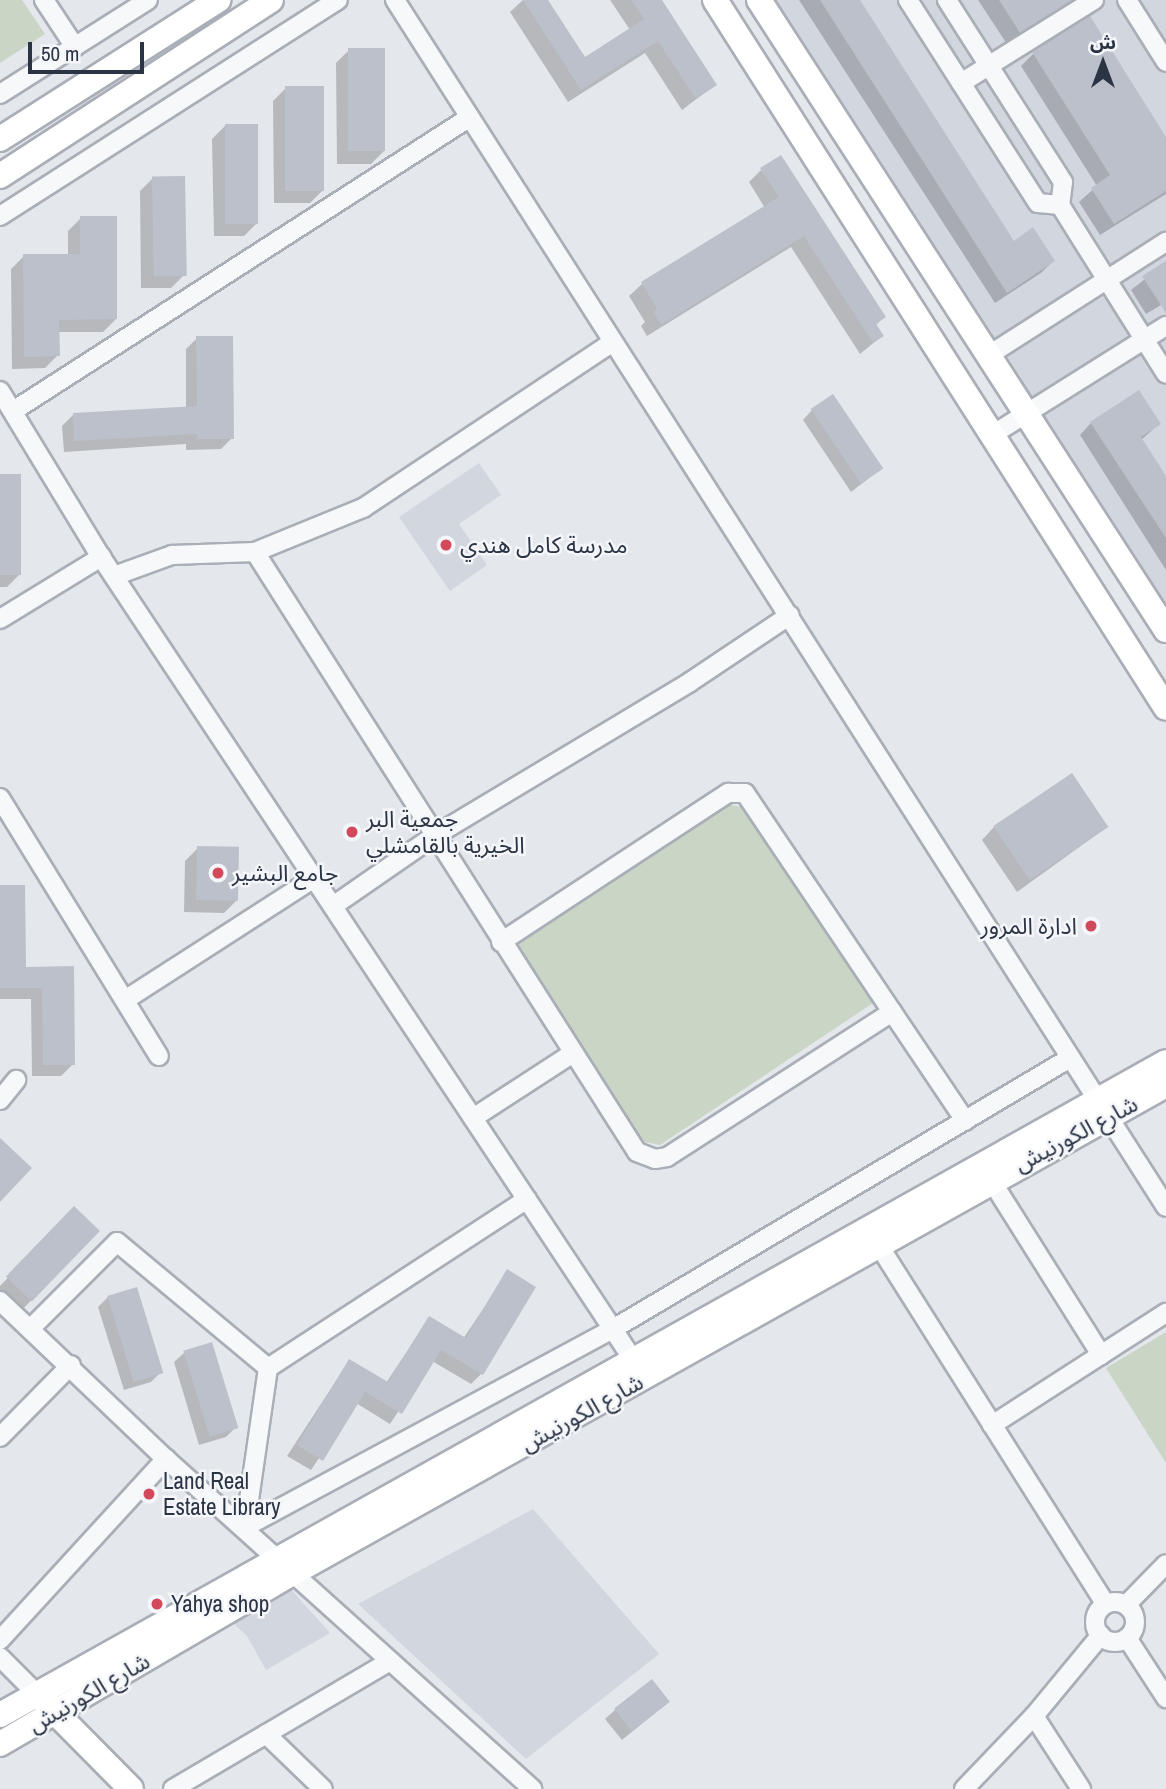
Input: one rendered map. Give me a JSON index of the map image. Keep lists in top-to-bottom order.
{
  "streets": {
    "street": ["شارع الكورنيش"]
  },
  "places": [
    "مدرسة كامل هندي",
    "جمعية البر الخيرية بالقامشلي",
    "جامع البشير",
    "ادارة المرور",
    "Land Real Estate Library",
    "Yahya shop"
  ],
  "scale_bar": "50 m",
  "north": "top"
}
